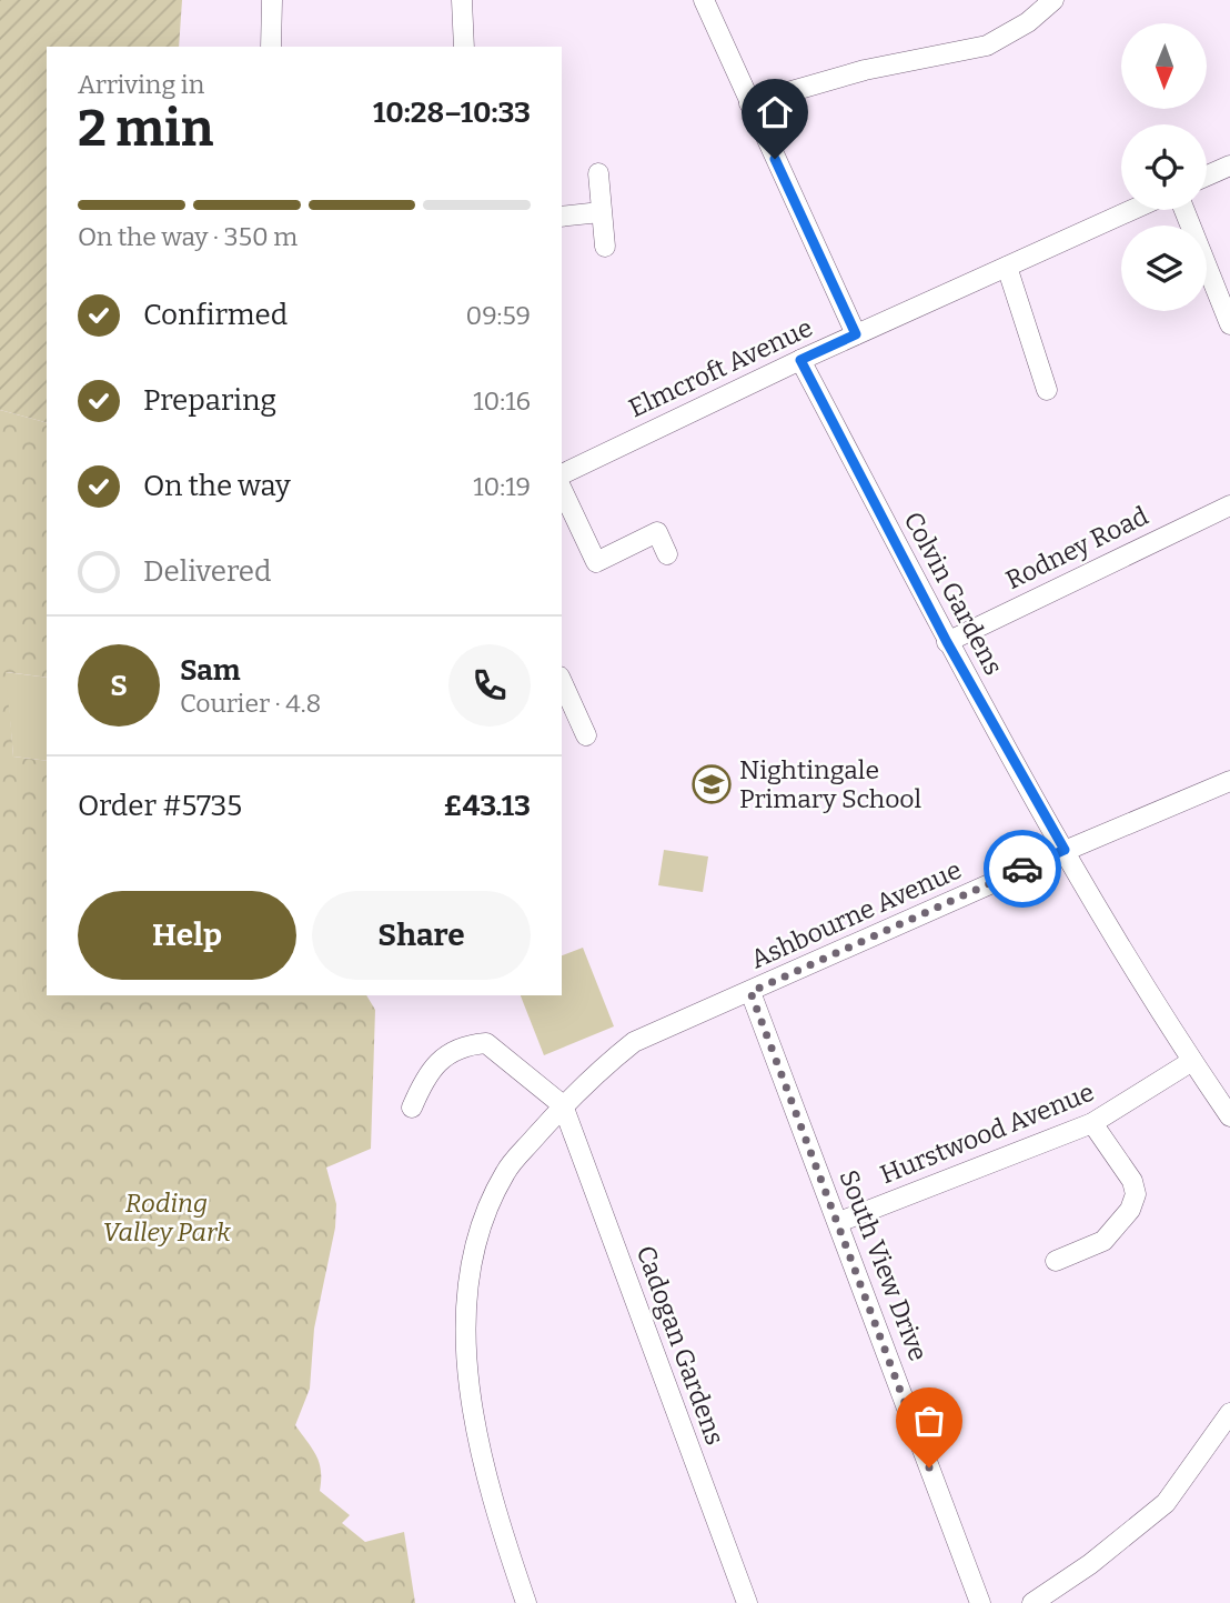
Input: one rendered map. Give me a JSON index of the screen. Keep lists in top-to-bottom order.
{
  "streets": {
    "street": [
      "Elmcroft Avenue",
      "Rodney Road",
      "Colvin Gardens",
      "Ashbourne Avenue",
      "Hurstwood Avenue",
      "South View Drive",
      "Cadogan Gardens"
    ]
  },
  "crossings": [
    ["Elmcroft Avenue", "Colvin Gardens"],
    ["Rodney Road", "Colvin Gardens"],
    ["Colvin Gardens", "Ashbourne Avenue"],
    ["Colvin Gardens", "Hurstwood Avenue"],
    ["Ashbourne Avenue", "South View Drive"],
    ["Ashbourne Avenue", "Cadogan Gardens"],
    ["Hurstwood Avenue", "South View Drive"]
  ],
  "parks": ["Roding Valley Park"],
  "places": {
    "school or university": ["Nightingale Primary School"]
  },
  "north": "bottom",
  "page": {
    "heading": ["2 min", "Arriving in", "10:28–10:33"],
    "panel": [
      "Sam",
      "Courier · 4.8",
      "Order #5735",
      "£43.13"
    ],
    "bar": "On the way · 350 m",
    "list": [
      ["Confirmed", "09:59"],
      ["Preparing", "10:16"],
      ["On the way", "10:19"],
      "Delivered"
    ],
    "round": "S",
    "buttons": ["Help", "Share"]
  }
}
